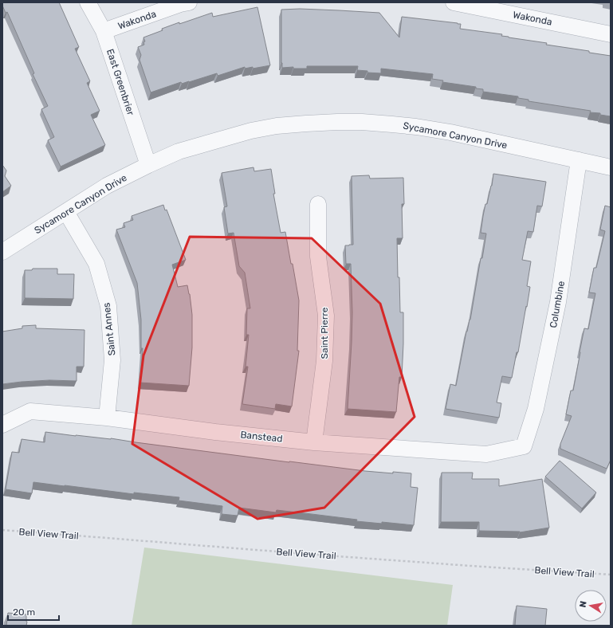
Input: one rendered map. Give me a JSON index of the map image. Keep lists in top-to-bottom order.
{
  "streets": {
    "street": [
      "Wakonda",
      "East Greenbrier",
      "Sycamore Canyon Drive",
      "Columbine",
      "Saint Annes",
      "Saint Pierre",
      "Banstead"
    ],
    "path": ["Bell View Trail"]
  },
  "crossings": [
    ["Wakonda", "East Greenbrier"],
    ["East Greenbrier", "Sycamore Canyon Drive"],
    ["Sycamore Canyon Drive", "Columbine"],
    ["Sycamore Canyon Drive", "Saint Annes"],
    ["Columbine", "Banstead"],
    ["Saint Annes", "Banstead"],
    ["Saint Pierre", "Banstead"]
  ],
  "scale_bar": "20 m",
  "north": "left"
}
